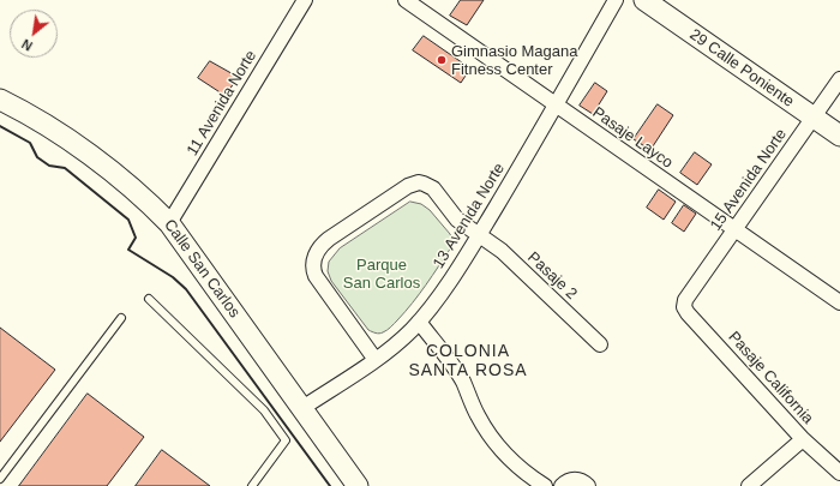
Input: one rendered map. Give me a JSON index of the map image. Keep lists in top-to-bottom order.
{
  "streets": {
    "street": [
      "29 Calle Poniente",
      "11 Avenida Norte",
      "Pasaje Layco",
      "15 Avenida Norte",
      "13 Avenida Norte",
      "Calle San Carlos",
      "Pasaje 2",
      "Pasaje California"
    ]
  },
  "crossings": [
    ["29 Calle Poniente", "15 Avenida Norte"],
    ["11 Avenida Norte", "Calle San Carlos"],
    ["Pasaje Layco", "15 Avenida Norte"],
    ["Pasaje Layco", "13 Avenida Norte"],
    ["15 Avenida Norte", "Pasaje California"],
    ["13 Avenida Norte", "Calle San Carlos"],
    ["13 Avenida Norte", "Pasaje 2"]
  ],
  "districts": ["COLONIA SANTA ROSA"],
  "parks": ["Parque San Carlos"],
  "places": ["Gimnasio Magana Fitness Center"],
  "north": "bottom left"
}
